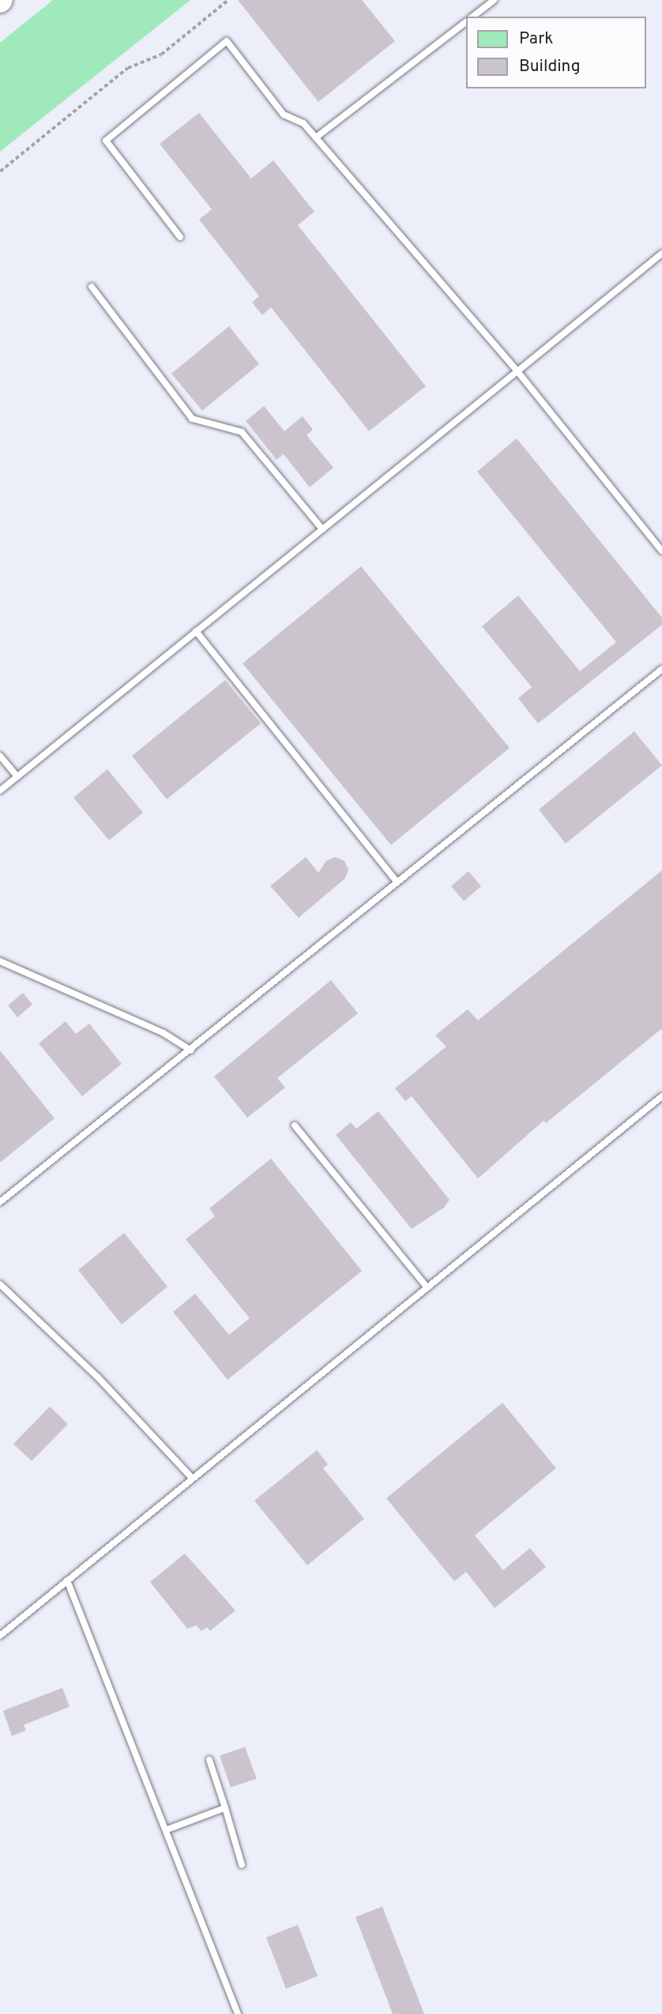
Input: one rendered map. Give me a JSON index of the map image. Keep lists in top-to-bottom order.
{
  "legend": ["Park", "Building"]
}
